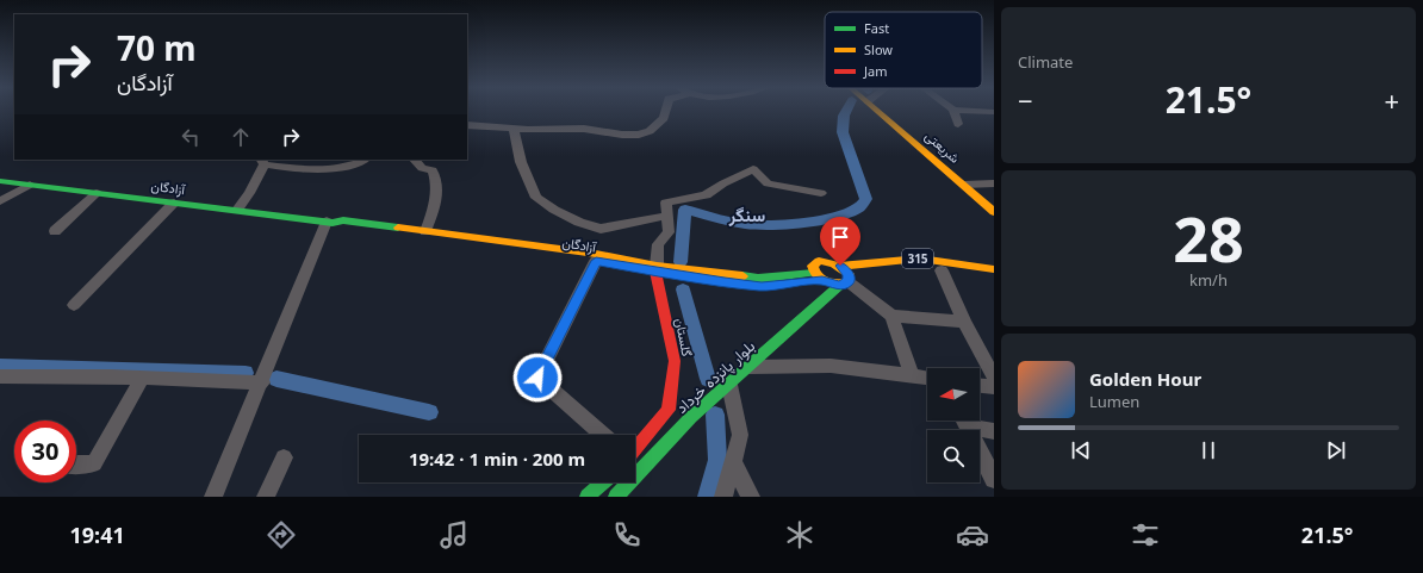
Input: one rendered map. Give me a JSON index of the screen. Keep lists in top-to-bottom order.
{
  "streets": {
    "main road": [
      "شریعتی",
      "آزادگان",
      "315",
      "گلستان",
      "بلوار پانزده خرداد"
    ]
  },
  "crossings": [
    ["آزادگان", "گلستان"],
    ["315", "بلوار پانزده خرداد"],
    ["گلستان", "بلوار پانزده خرداد"]
  ],
  "districts": ["سنگر"],
  "legend": ["Fast", "Slow", "Jam"],
  "north": "left",
  "page": {
    "tile": [
      "Climate",
      ["28", "km/h"]
    ],
    "turn": ["70 m", "آزادگان"],
    "heat": ["−", "21.5°", "+"],
    "song": ["Golden Hour", "Lumen"],
    "limit": "30",
    "trip": "19:42 · 1 min · 200 m",
    "tabs": ["19:41", "21.5°"]
  }
}
